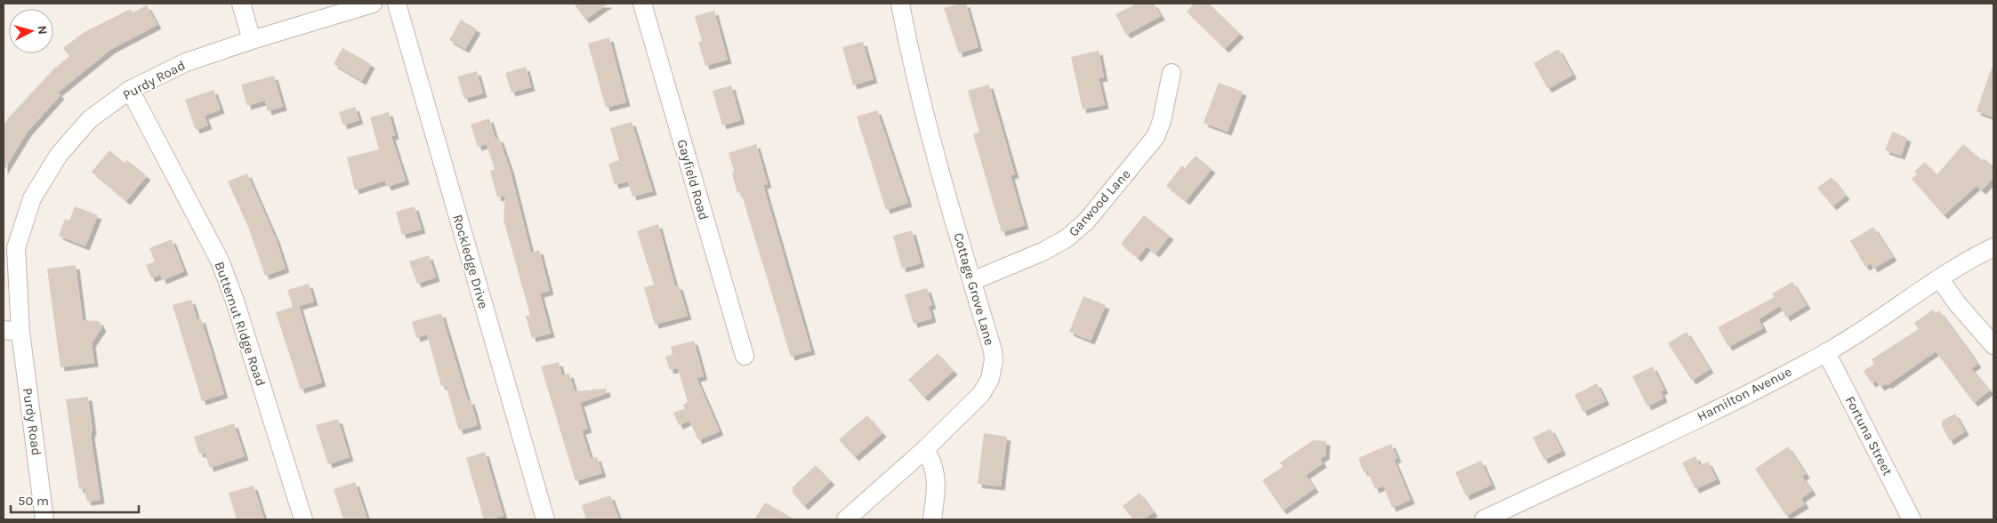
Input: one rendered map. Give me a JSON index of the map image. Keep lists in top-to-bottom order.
{
  "streets": {
    "street": [
      "Purdy Road",
      "Gayfield Road",
      "Garwood Lane",
      "Rockledge Drive",
      "Cottage Grove Lane",
      "Butternut Ridge Road",
      "Hamilton Avenue",
      "Fortuna Street"
    ]
  },
  "crossings": [
    ["Purdy Road", "Butternut Ridge Road"],
    ["Garwood Lane", "Cottage Grove Lane"],
    ["Hamilton Avenue", "Fortuna Street"]
  ],
  "scale_bar": "50 m",
  "north": "right"
}
